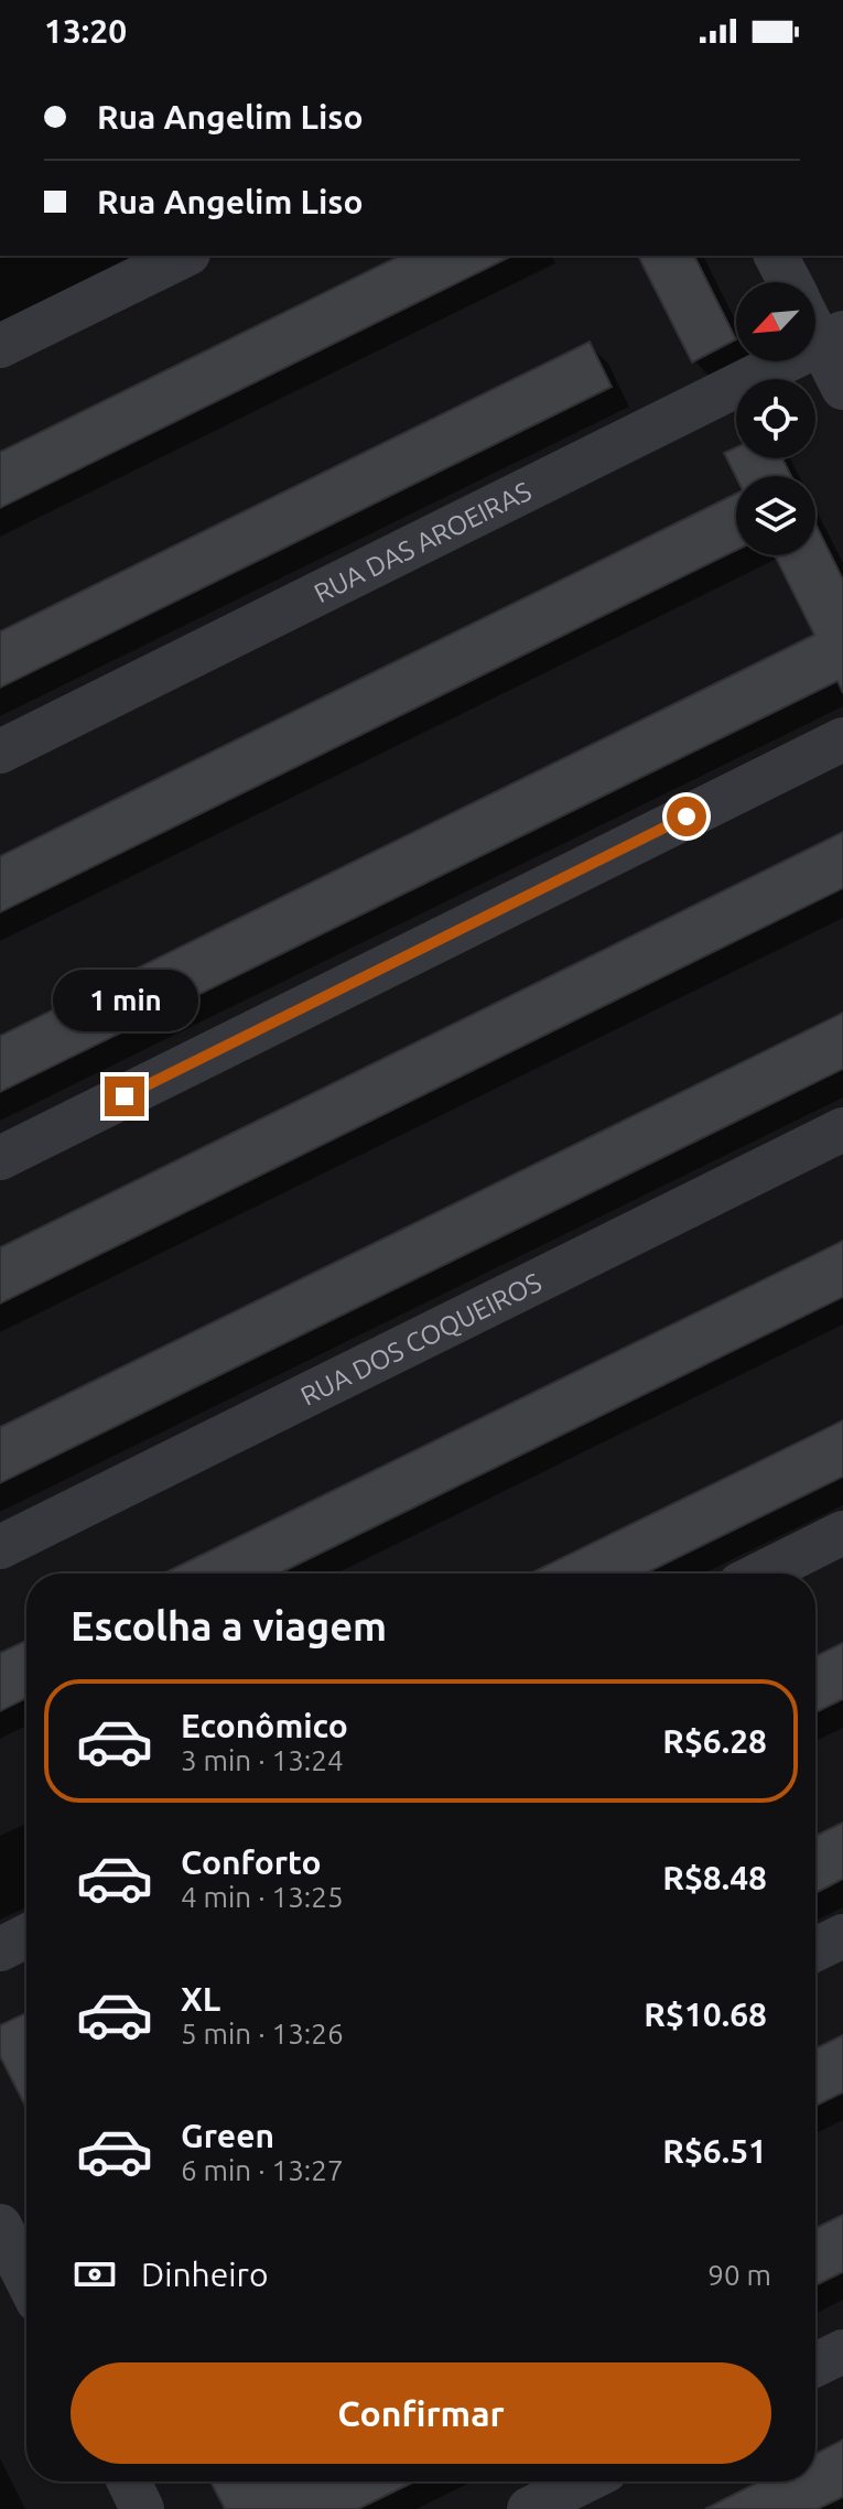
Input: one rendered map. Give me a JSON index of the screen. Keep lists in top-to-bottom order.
{
  "streets": {
    "street": ["RUA DAS AROEIRAS", "RUA DOS COQUEIROS"]
  },
  "north": "bottom left",
  "page": {
    "status": "13:20",
    "banner": ["Rua Angelim Liso", "Rua Angelim Liso"],
    "bubble": "1 min",
    "heading": "Escolha a viagem",
    "list": [
      {
        "name": "Econômico",
        "note": "3 min · 13:24",
        "value": "R$6.28"
      },
      {
        "name": "Conforto",
        "note": "4 min · 13:25",
        "value": "R$8.48"
      },
      {
        "name": "XL",
        "note": "5 min · 13:26",
        "value": "R$10.68"
      },
      {
        "name": "Green",
        "note": "6 min · 13:27",
        "value": "R$6.51"
      }
    ],
    "pay": ["Dinheiro", "90 m"],
    "buttons": "Confirmar"
  }
}
